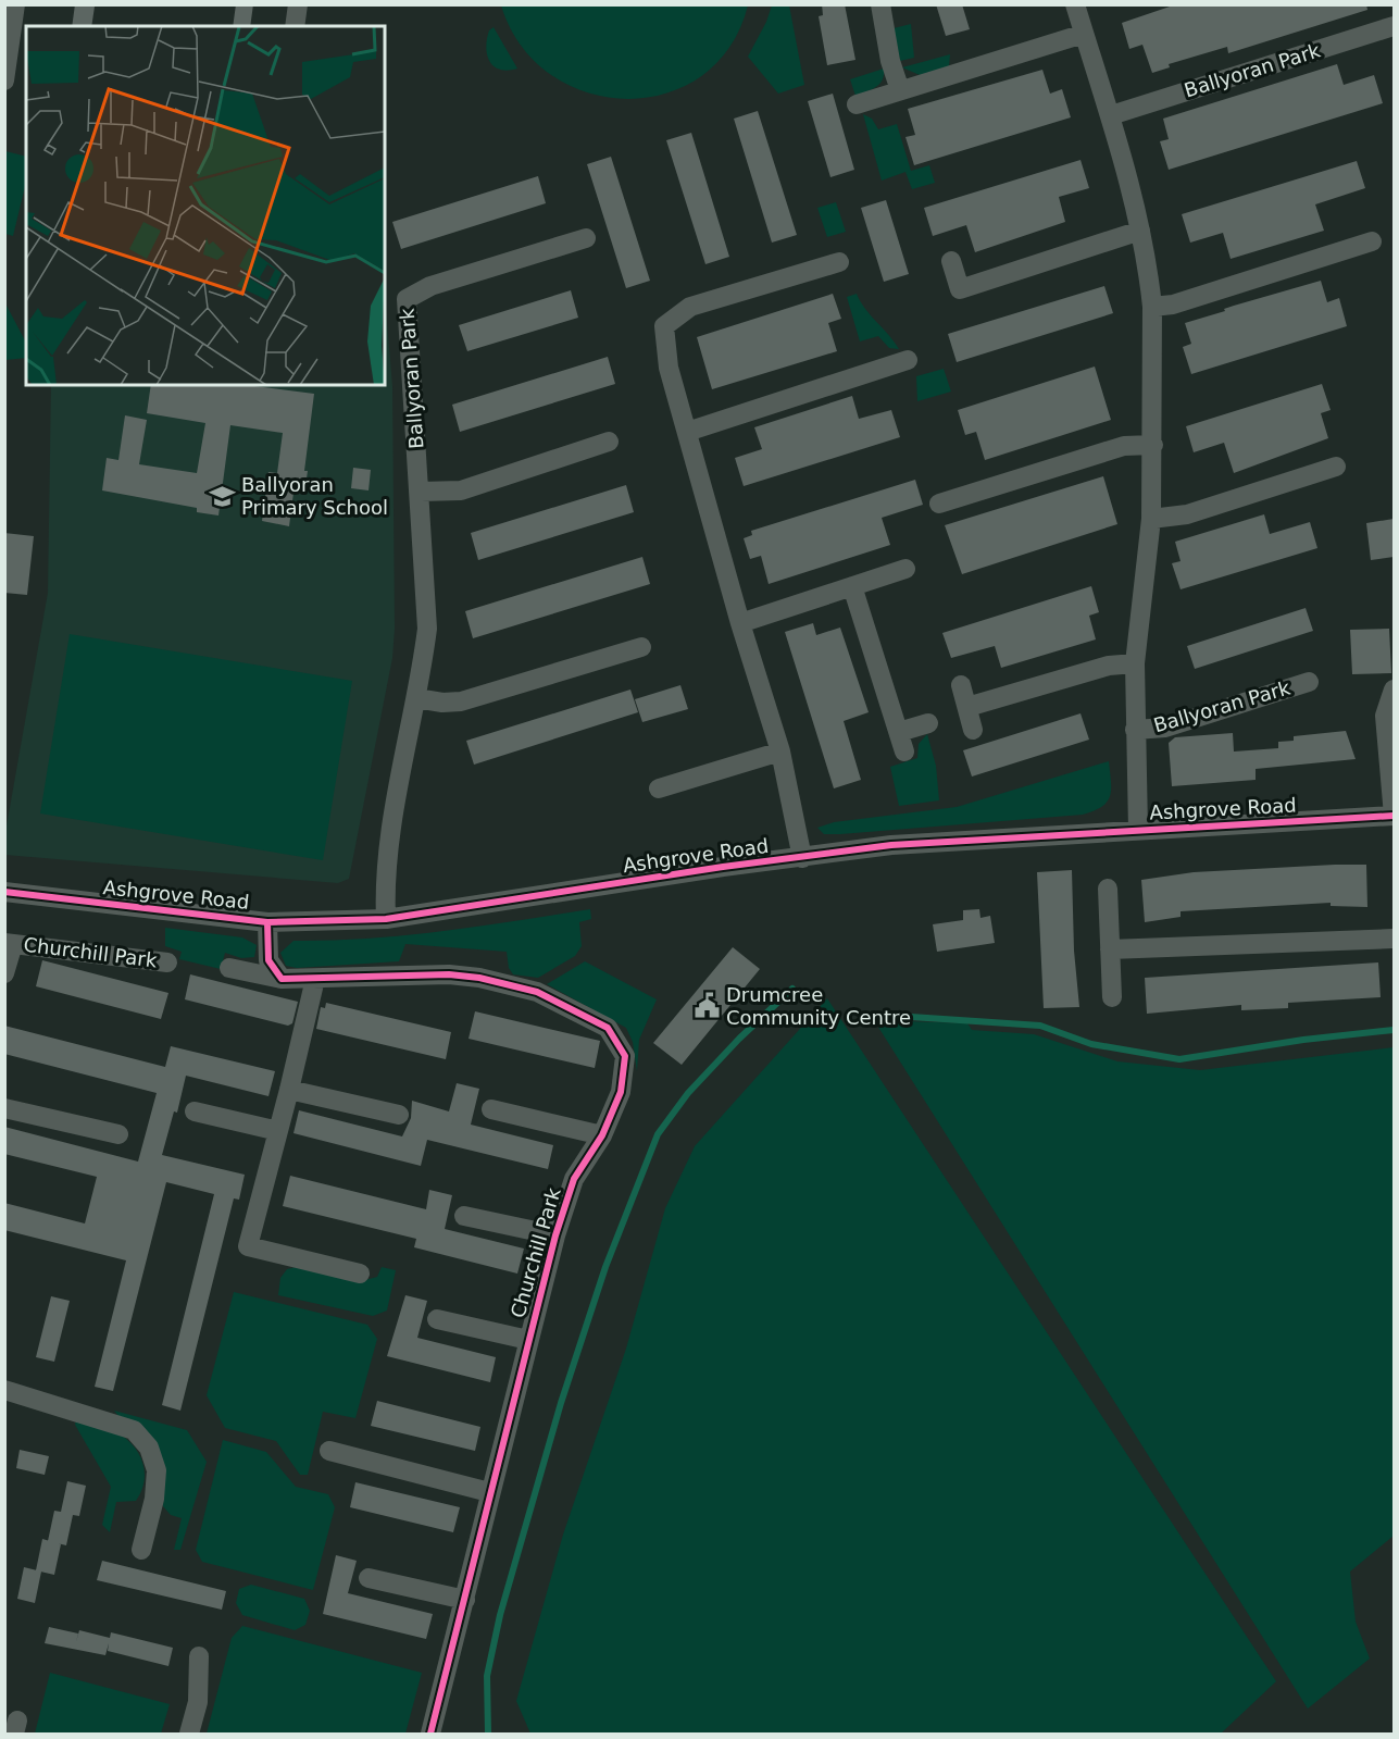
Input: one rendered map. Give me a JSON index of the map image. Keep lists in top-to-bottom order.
{
  "streets": {
    "street": ["Ballyoran Park", "Ashgrove Road", "Churchill Park"]
  },
  "crossings": [
    ["Ballyoran Park", "Ashgrove Road"]
  ],
  "places": {
    "school or university": ["Ballyoran Primary School"],
    "public building": ["Drumcree Community Centre"]
  }
}
